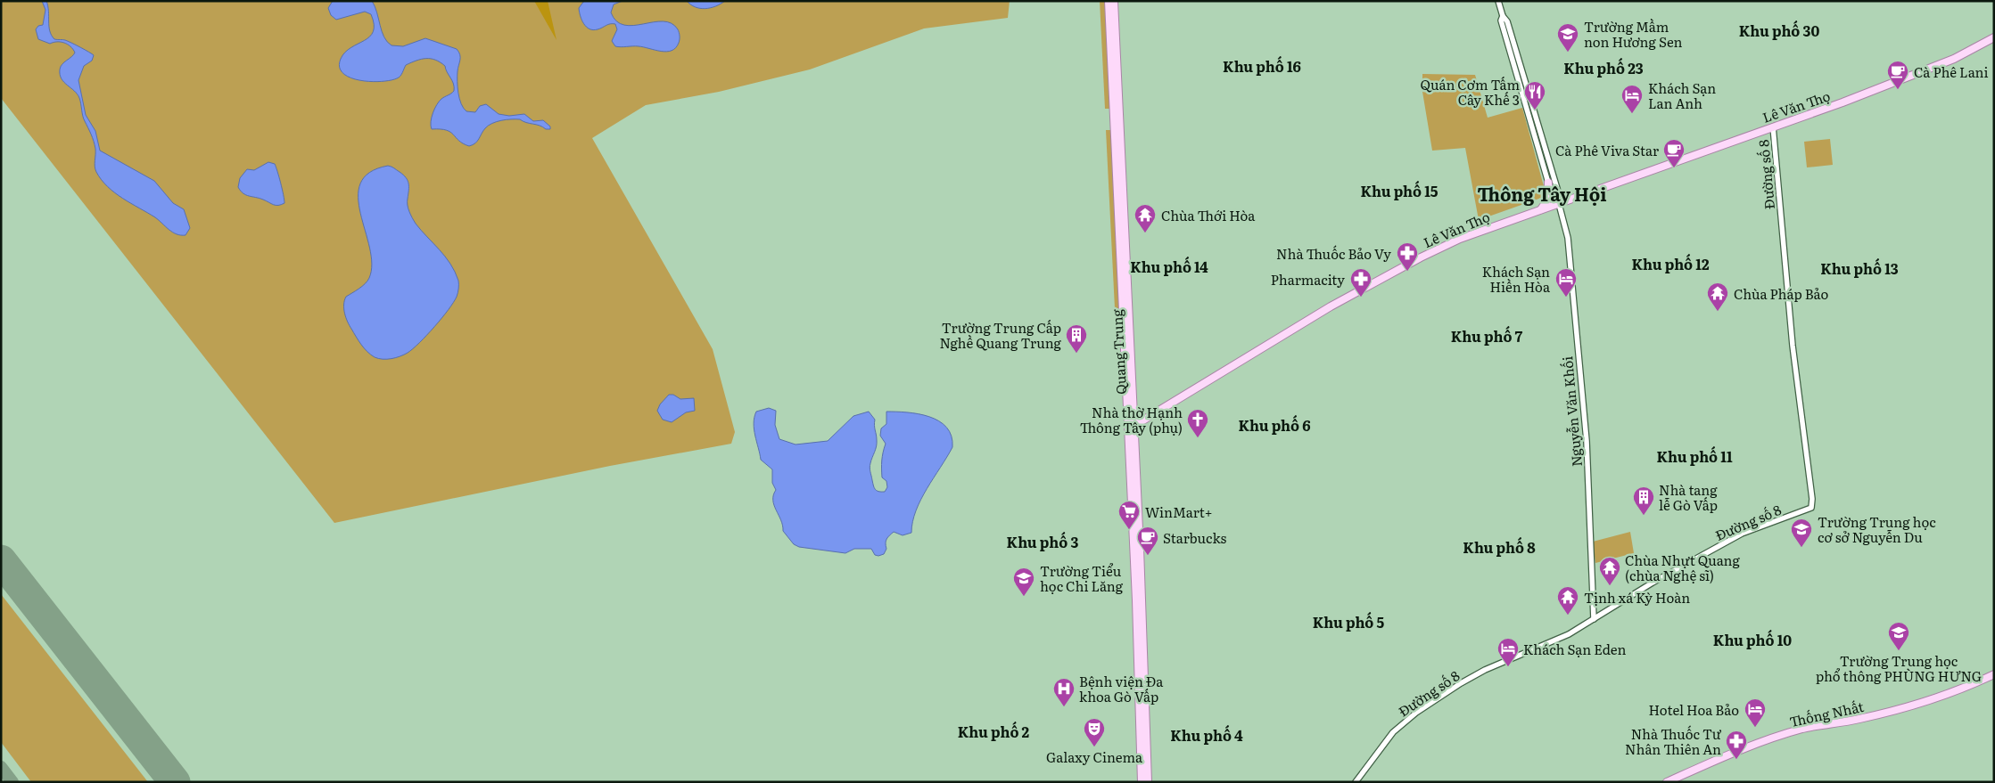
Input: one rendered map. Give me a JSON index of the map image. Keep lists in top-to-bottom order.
{
  "streets": {
    "main road": ["Lê Văn Thọ", "Quang Trung", "Thống Nhất"],
    "street": ["Đường số 8", "Nguyễn Văn Khối"]
  },
  "crossings": [
    ["Lê Văn Thọ", "Đường số 8"],
    ["Lê Văn Thọ", "Quang Trung"],
    ["Lê Văn Thọ", "Nguyễn Văn Khối"],
    ["Đường số 8", "Nguyễn Văn Khối"]
  ],
  "districts": [
    "Khu phố 30",
    "Khu phố 16",
    "Khu phố 23",
    "Khu phố 15",
    "Thông Tây Hội",
    "Khu phố 12",
    "Khu phố 14",
    "Khu phố 13",
    "Khu phố 7",
    "Khu phố 6",
    "Khu phố 11",
    "Khu phố 3",
    "Khu phố 8",
    "Khu phố 5",
    "Khu phố 10",
    "Khu phố 2",
    "Khu phố 4"
  ],
  "places": {
    "school or university": [
      "Trường Mầm non Hương Sen",
      "Trường Trung học cơ sở Nguyễn Du",
      "Trường Tiểu học Chi Lăng",
      "Trường Trung học phổ thông PHÙNG HƯNG"
    ],
    "cafe": ["Cà Phê Lani", "Cà Phê Viva Star", "Starbucks"],
    "restaurant": ["Quán Cơm Tấm Cây Khế 3"],
    "hotel": [
      "Khách Sạn Lan Anh",
      "Khách Sạn Hiền Hòa",
      "Khách Sạn Eden",
      "Hotel Hoa Bảo"
    ],
    "temple": [
      "Chùa Thới Hòa",
      "Chùa Pháp Bảo",
      "Chùa Nhựt Quang (chùa Nghệ sĩ)",
      "Tịnh xá Kỳ Hoàn"
    ],
    "pharmacy": ["Nhà Thuốc Bảo Vy", "Pharmacity", "Nhà Thuốc Tư Nhân Thiên An"],
    "building": ["Trường Trung Cấp Nghề Quang Trung", "Nhà tang lễ Gò Vấp"],
    "church": ["Nhà thờ Hạnh Thông Tây (phụ)"],
    "supermarket": ["WinMart+"],
    "hospital": ["Bệnh viện Đa khoa Gò Vấp"],
    "theatre": ["Galaxy Cinema"]
  }
}
